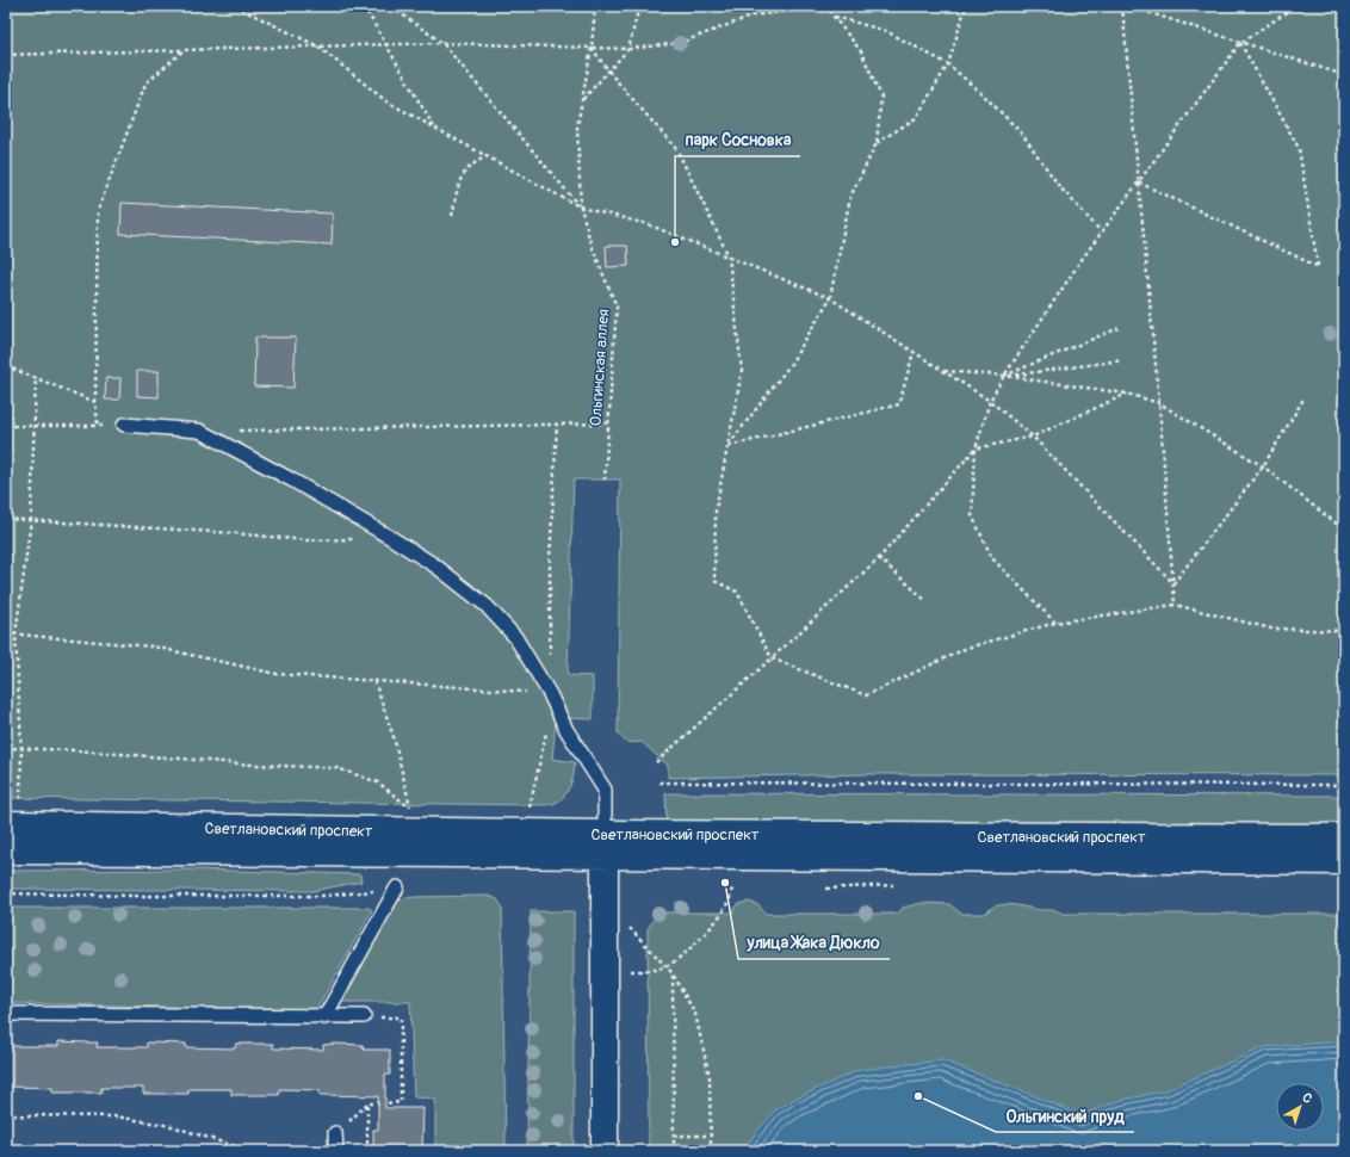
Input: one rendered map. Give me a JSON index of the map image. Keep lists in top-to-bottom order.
{
  "streets": {
    "main road": ["Светлановский проспект"],
    "path": ["Ольгинская аллея"]
  },
  "places": ["парк Сосновка", "улица Жака Дюкло", "Ольгинский пруд"],
  "north": "top right"
}
